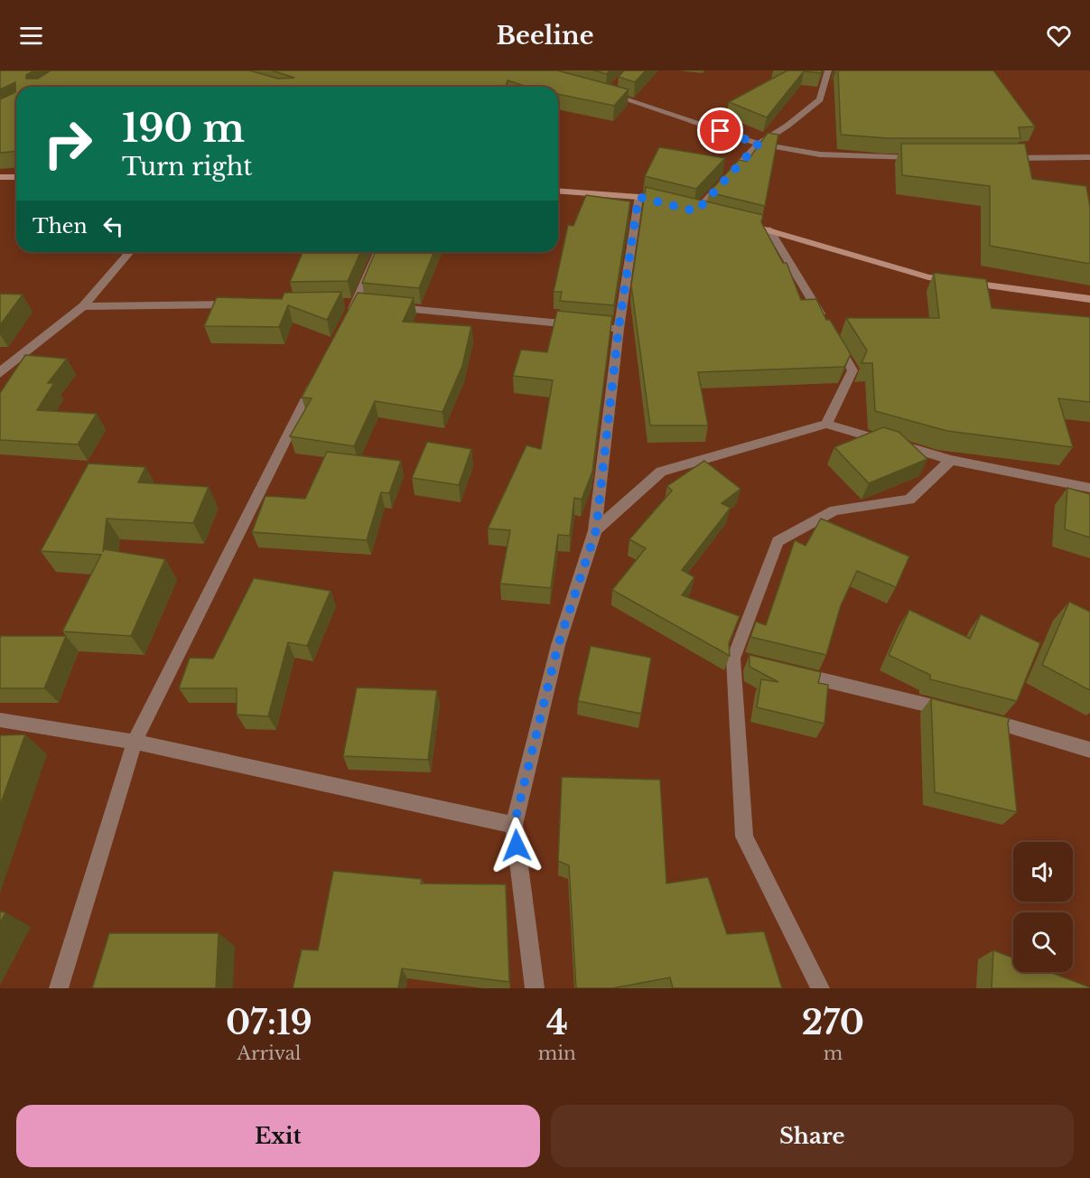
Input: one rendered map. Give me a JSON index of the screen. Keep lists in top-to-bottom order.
{
  "page": {
    "header": "Beeline",
    "turn": ["190 m", "Turn right"],
    "then": "Then",
    "eta": [
      "07:19",
      "Arrival",
      "4",
      "min",
      "270",
      "m"
    ],
    "buttons": ["Exit", "Share"]
  }
}
